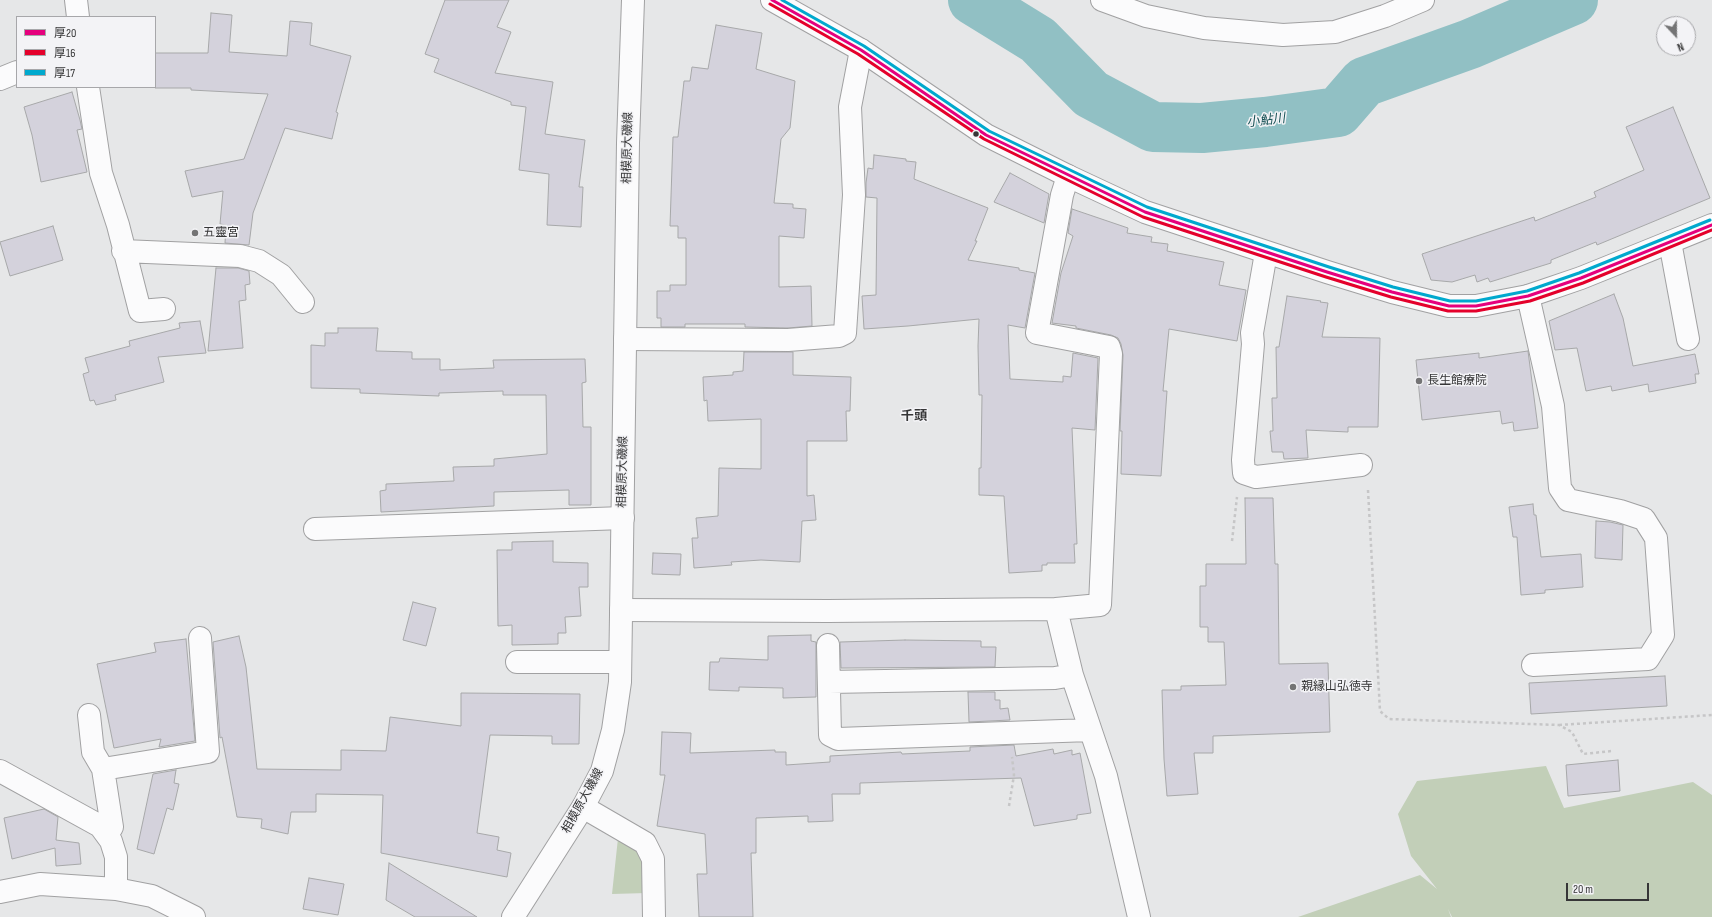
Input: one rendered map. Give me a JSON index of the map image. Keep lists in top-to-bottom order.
{
  "streets": {
    "street": ["相模原大磯線"]
  },
  "districts": ["千頭"],
  "water": ["小鮎川"],
  "places": ["五靈宮", "長生館療院", "親縁山弘徳寺"],
  "lines": ["transit line 厚20", "transit line 厚17", "transit line 厚16"],
  "legend": ["厚20", "厚16", "厚17"],
  "scale_bar": "20 m",
  "north": "bottom"
}
